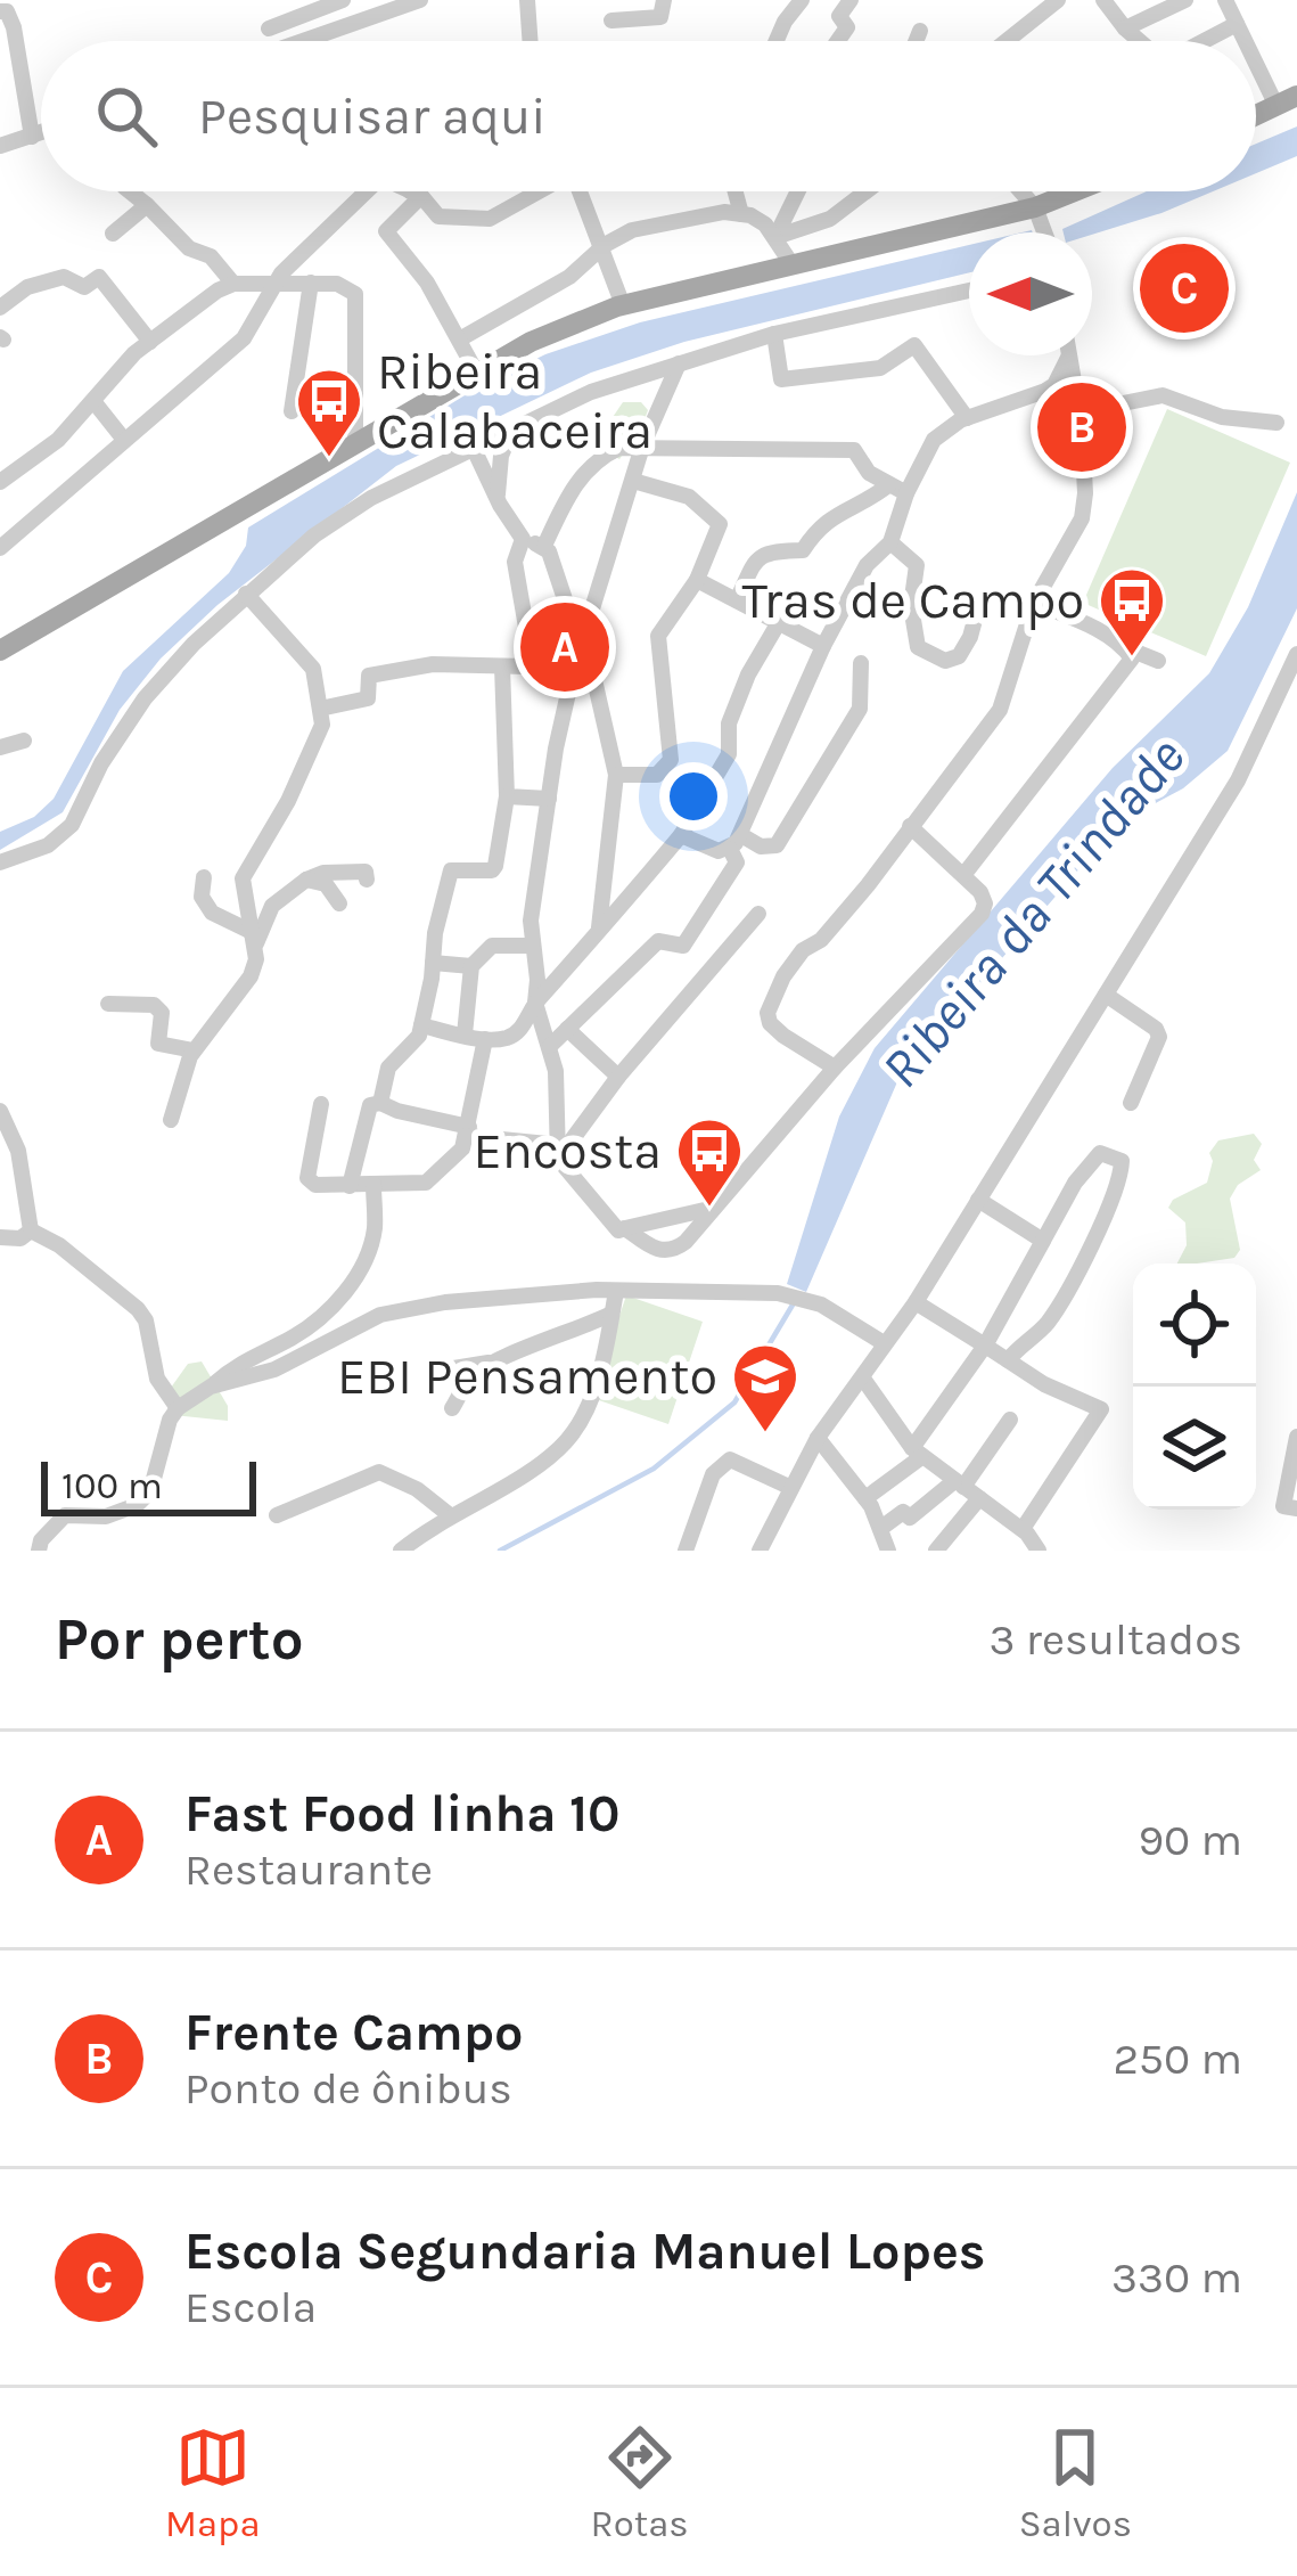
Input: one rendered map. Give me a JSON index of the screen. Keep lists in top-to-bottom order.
{
  "water": ["Ribeira da Trindade"],
  "places": {
    "bus stop": ["Ribeira Calabaceira", "Tras de Campo", "Encosta"],
    "school or university": ["EBI Pensamento"]
  },
  "scale_bar": "100 m",
  "north": "left",
  "page": {
    "search": "Pesquisar aqui",
    "pins": ["C", "B", "A"],
    "scale": "100 m",
    "heading": ["Por perto", "3 resultados"],
    "list": [
      {
        "mark": "A",
        "name": "Fast Food linha 10",
        "note": "Restaurante",
        "value": "90 m"
      },
      {
        "mark": "B",
        "name": "Frente Campo",
        "note": "Ponto de ônibus",
        "value": "250 m"
      },
      {
        "mark": "C",
        "name": "Escola Segundaria Manuel Lopes",
        "note": "Escola",
        "value": "330 m"
      }
    ],
    "nav": ["Mapa", "Rotas", "Salvos"]
  }
}
